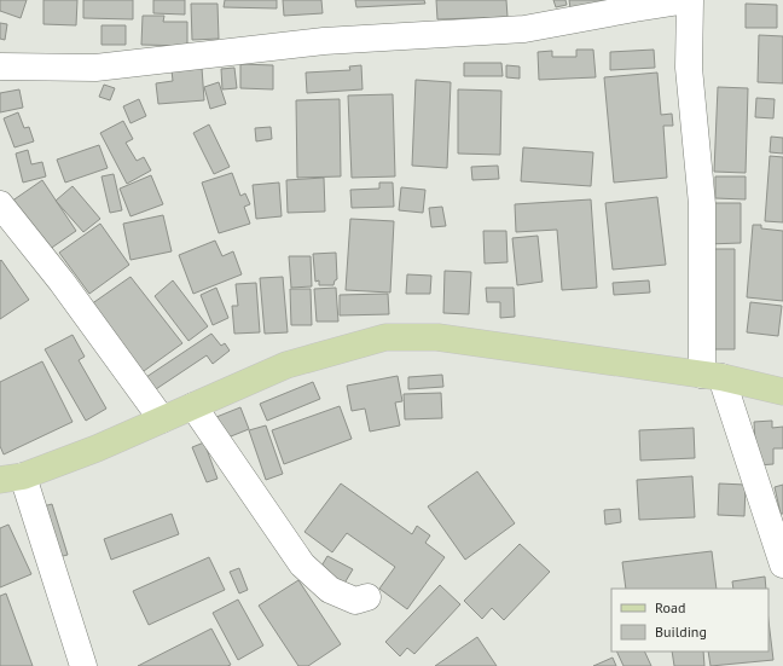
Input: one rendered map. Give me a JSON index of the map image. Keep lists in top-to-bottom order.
{
  "legend": ["Road", "Building"]
}
